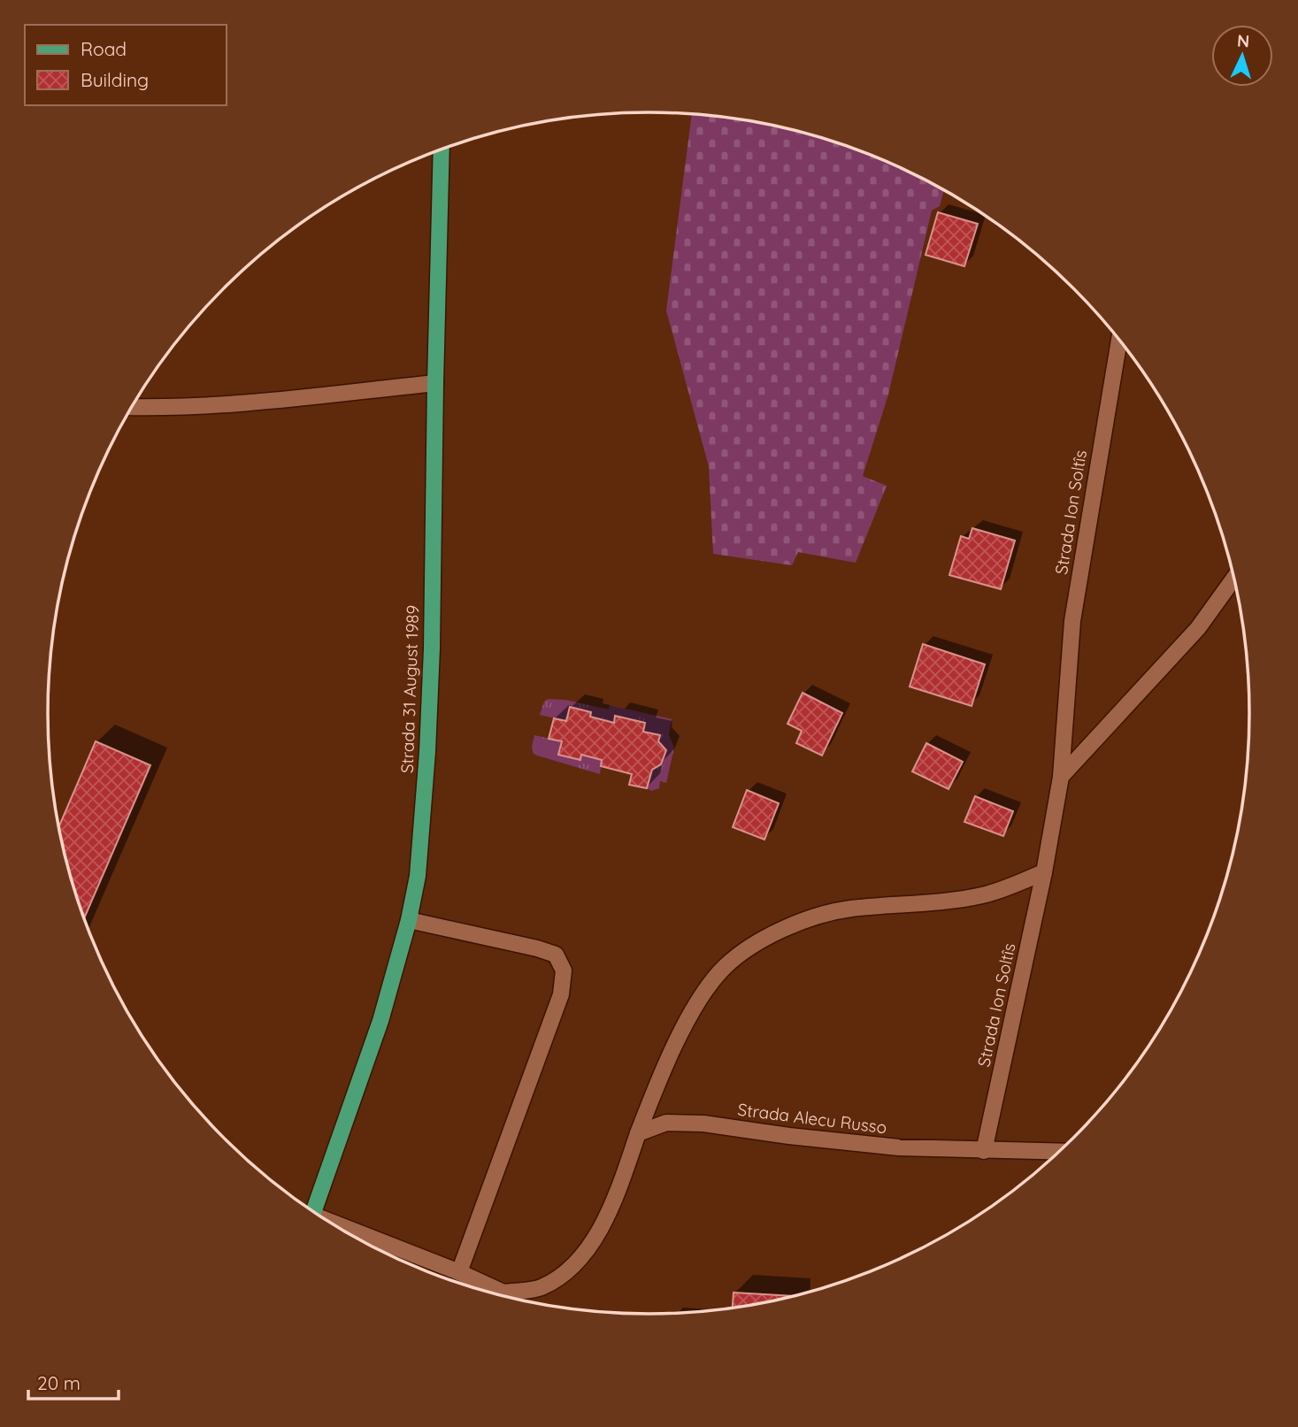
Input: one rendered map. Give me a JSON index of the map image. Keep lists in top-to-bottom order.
{
  "streets": {
    "main road": ["Strada 31 August 1989"],
    "street": ["Strada Ion Soltîs", "Strada Alecu Russo"]
  },
  "crossings": [
    ["Strada Ion Soltîs", "Strada Alecu Russo"]
  ],
  "legend": ["Road", "Building"],
  "scale_bar": "20 m",
  "north": "top"
}
